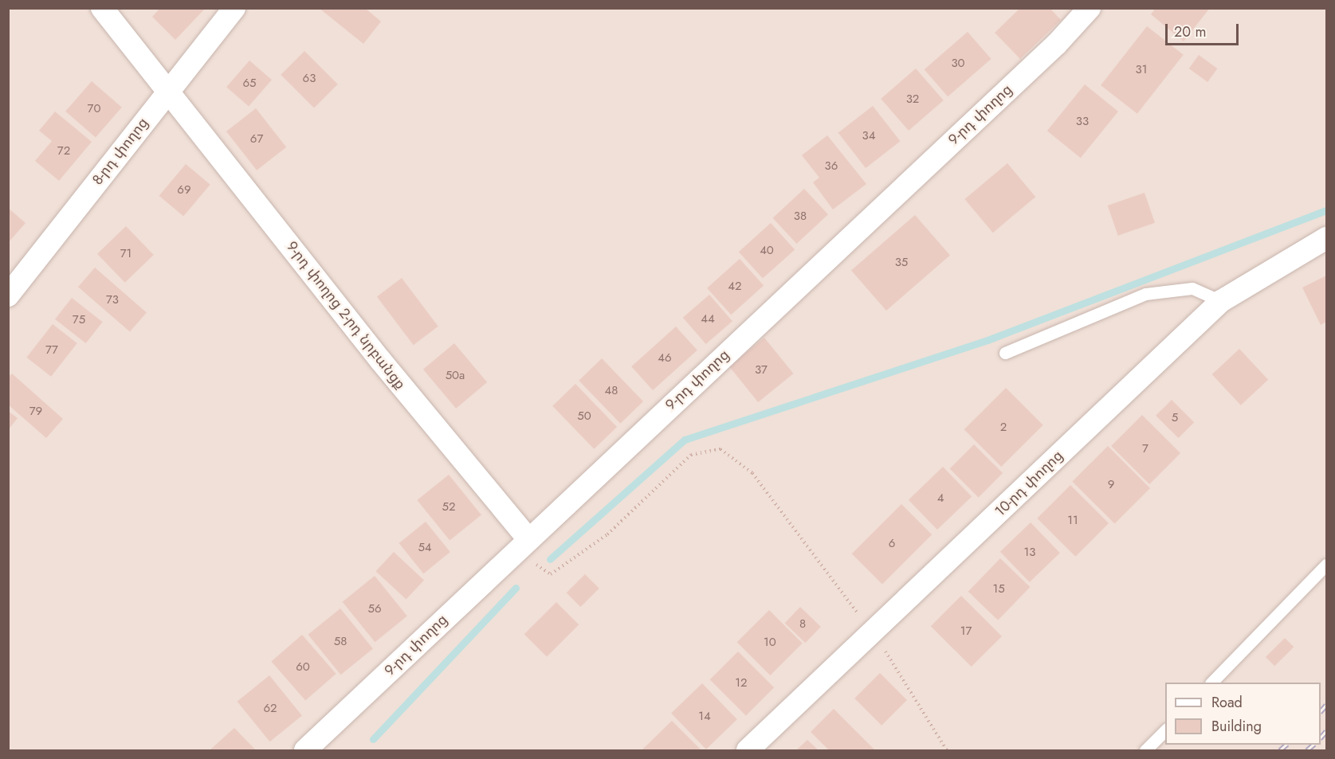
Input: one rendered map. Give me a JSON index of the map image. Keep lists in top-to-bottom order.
{
  "streets": {
    "street": [
      "9-րդ փողոց",
      "8-րդ փողոց",
      "9-րդ փողոց 2-րդ նրբանցք",
      "10-րդ փողոց"
    ]
  },
  "crossings": [
    ["9-րդ փողոց", "9-րդ փողոց 2-րդ նրբանցք"],
    ["8-րդ փողոց", "9-րդ փողոց 2-րդ նրբանցք"]
  ],
  "house_numbers": [
    "30",
    "31",
    "63",
    "65",
    "32",
    "70",
    "33",
    "34",
    "67",
    "72",
    "36",
    "69",
    "38",
    "40",
    "71",
    "35",
    "42",
    "73",
    "44",
    "75",
    "77",
    "46",
    "37",
    "50a",
    "48",
    "79",
    "50",
    "5",
    "2",
    "7",
    "9",
    "4",
    "52",
    "11",
    "6",
    "54",
    "13",
    "15",
    "56",
    "8",
    "17",
    "58",
    "10",
    "60",
    "12",
    "62",
    "14"
  ],
  "legend": ["Road", "Building"],
  "scale_bar": "20 m"
}
